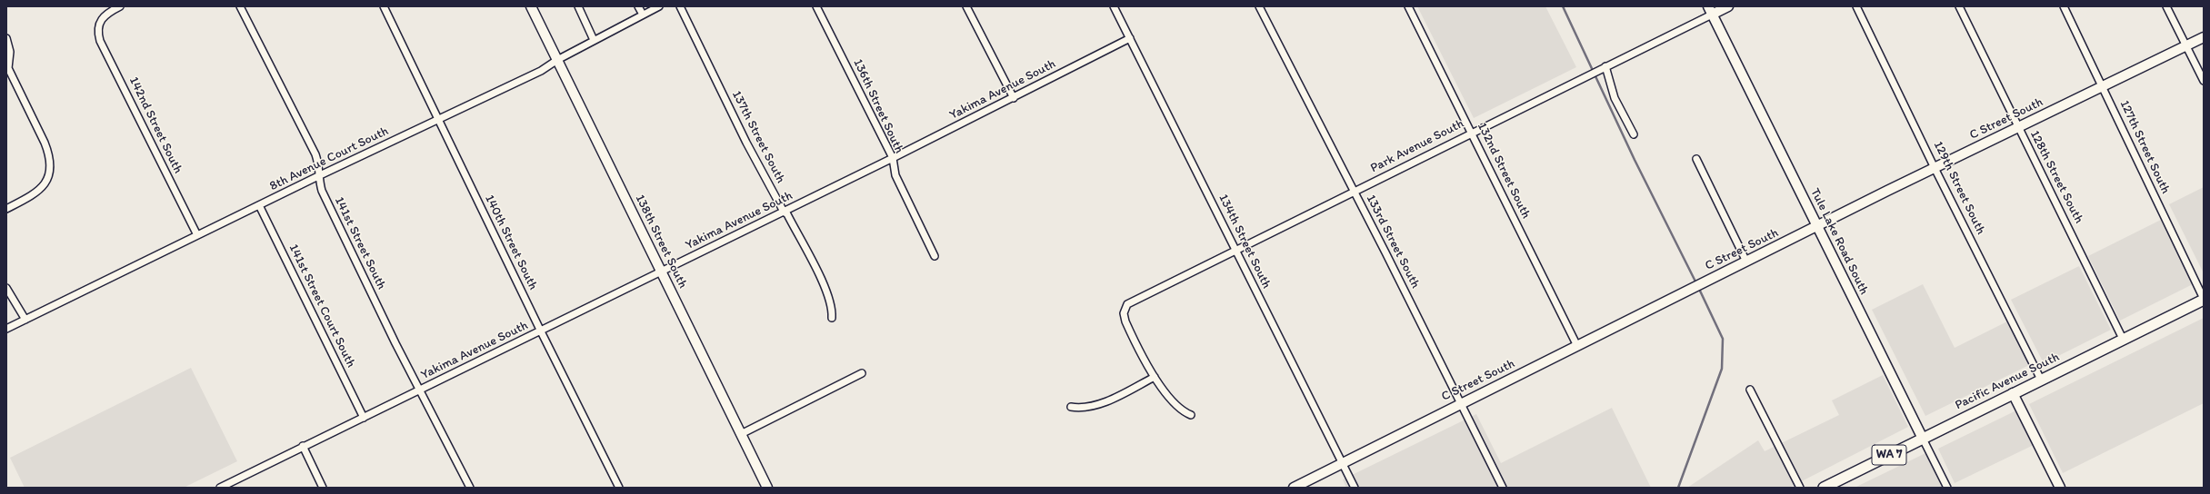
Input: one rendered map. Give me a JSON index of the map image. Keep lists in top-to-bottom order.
{
  "streets": {
    "main road": ["Pacific Avenue South", "WA 7"],
    "street": [
      "Yakima Avenue South",
      "136th Street South",
      "C Street South",
      "142nd Street South",
      "137th Street South",
      "Park Avenue South",
      "127th Street South",
      "8th Avenue Court South",
      "132nd Street South",
      "128th Street South",
      "129th Street South",
      "138th Street South",
      "134th Street South",
      "133rd Street South",
      "Tule Lake Road South",
      "140th Street South",
      "141st Street South",
      "141st Street Court South"
    ]
  },
  "crossings": [
    ["Yakima Avenue South", "136th Street South"],
    ["Yakima Avenue South", "137th Street South"],
    ["Yakima Avenue South", "138th Street South"],
    ["Yakima Avenue South", "134th Street South"],
    ["Yakima Avenue South", "140th Street South"],
    ["Yakima Avenue South", "141st Street South"],
    ["Yakima Avenue South", "141st Street Court South"],
    ["C Street South", "127th Street South"],
    ["C Street South", "132nd Street South"],
    ["C Street South", "128th Street South"],
    ["C Street South", "129th Street South"],
    ["C Street South", "134th Street South"],
    ["C Street South", "133rd Street South"],
    ["C Street South", "Tule Lake Road South"],
    ["142nd Street South", "8th Avenue Court South"],
    ["Park Avenue South", "132nd Street South"],
    ["Park Avenue South", "134th Street South"],
    ["Park Avenue South", "133rd Street South"],
    ["Park Avenue South", "Tule Lake Road South"],
    ["127th Street South", "Pacific Avenue South"],
    ["8th Avenue Court South", "138th Street South"],
    ["8th Avenue Court South", "140th Street South"],
    ["8th Avenue Court South", "141st Street South"],
    ["8th Avenue Court South", "141st Street Court South"],
    ["128th Street South", "Pacific Avenue South"],
    ["129th Street South", "Pacific Avenue South"],
    ["Tule Lake Road South", "Pacific Avenue South"]
  ]
}
